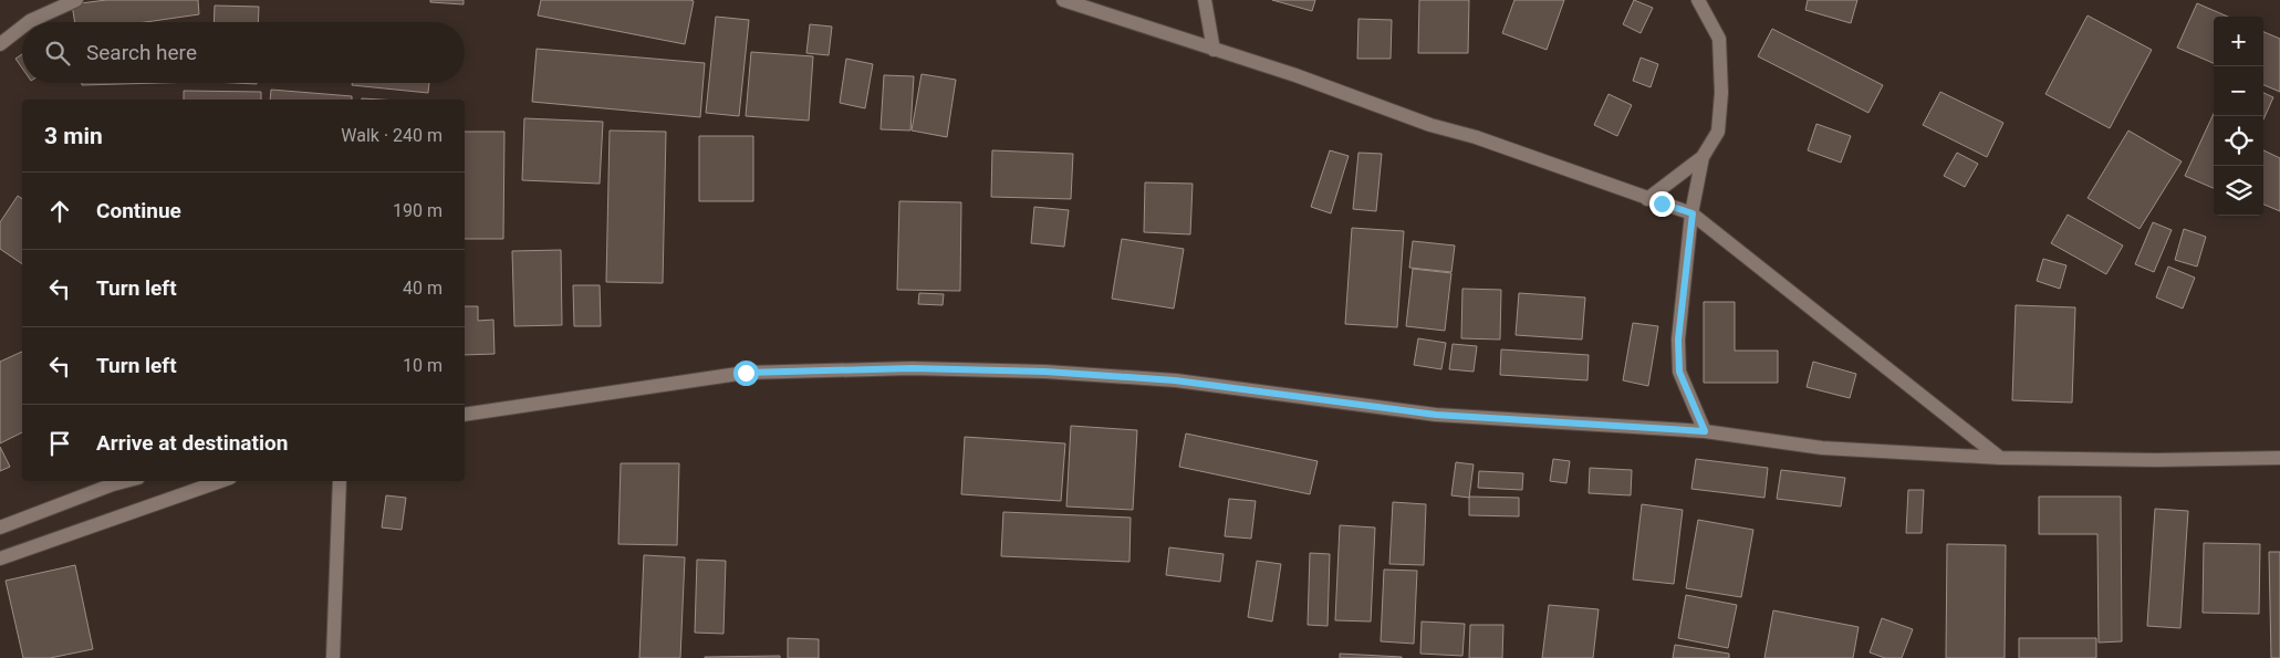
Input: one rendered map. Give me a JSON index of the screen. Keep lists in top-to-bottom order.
{
  "page": {
    "map_buttons": ["+", "−"],
    "search": "Search here",
    "heading": ["3 min", "Walk · 240 m"],
    "list": [
      ["Continue", "190 m"],
      ["Turn left", "40 m"],
      ["Turn left", "10 m"],
      "Arrive at destination"
    ]
  }
}
